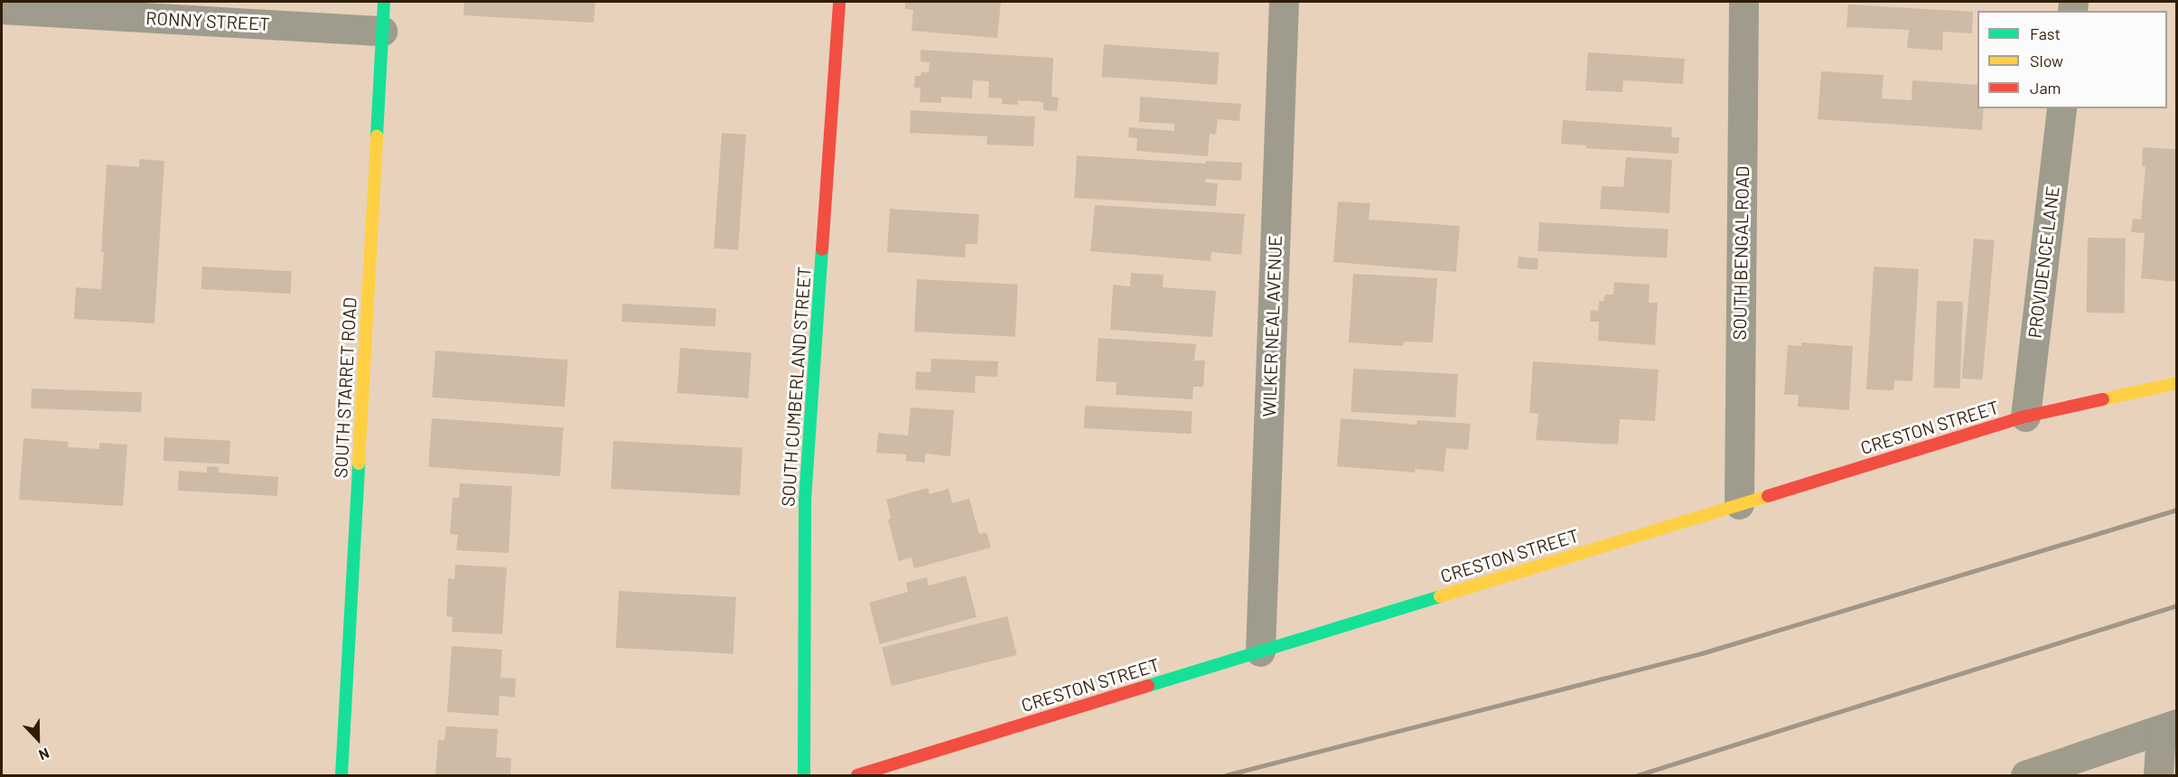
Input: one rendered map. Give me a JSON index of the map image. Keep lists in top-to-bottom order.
{
  "streets": {
    "street": [
      "RONNY STREET",
      "SOUTH BENGAL ROAD",
      "PROVIDENCE LANE",
      "WILKER NEAL AVENUE",
      "SOUTH CUMBERLAND STREET",
      "SOUTH STARRET ROAD",
      "CRESTON STREET"
    ]
  },
  "crossings": [
    ["RONNY STREET", "SOUTH STARRET ROAD"],
    ["SOUTH BENGAL ROAD", "CRESTON STREET"],
    ["PROVIDENCE LANE", "CRESTON STREET"],
    ["WILKER NEAL AVENUE", "CRESTON STREET"]
  ],
  "legend": ["Fast", "Slow", "Jam"],
  "north": "bottom"
}
